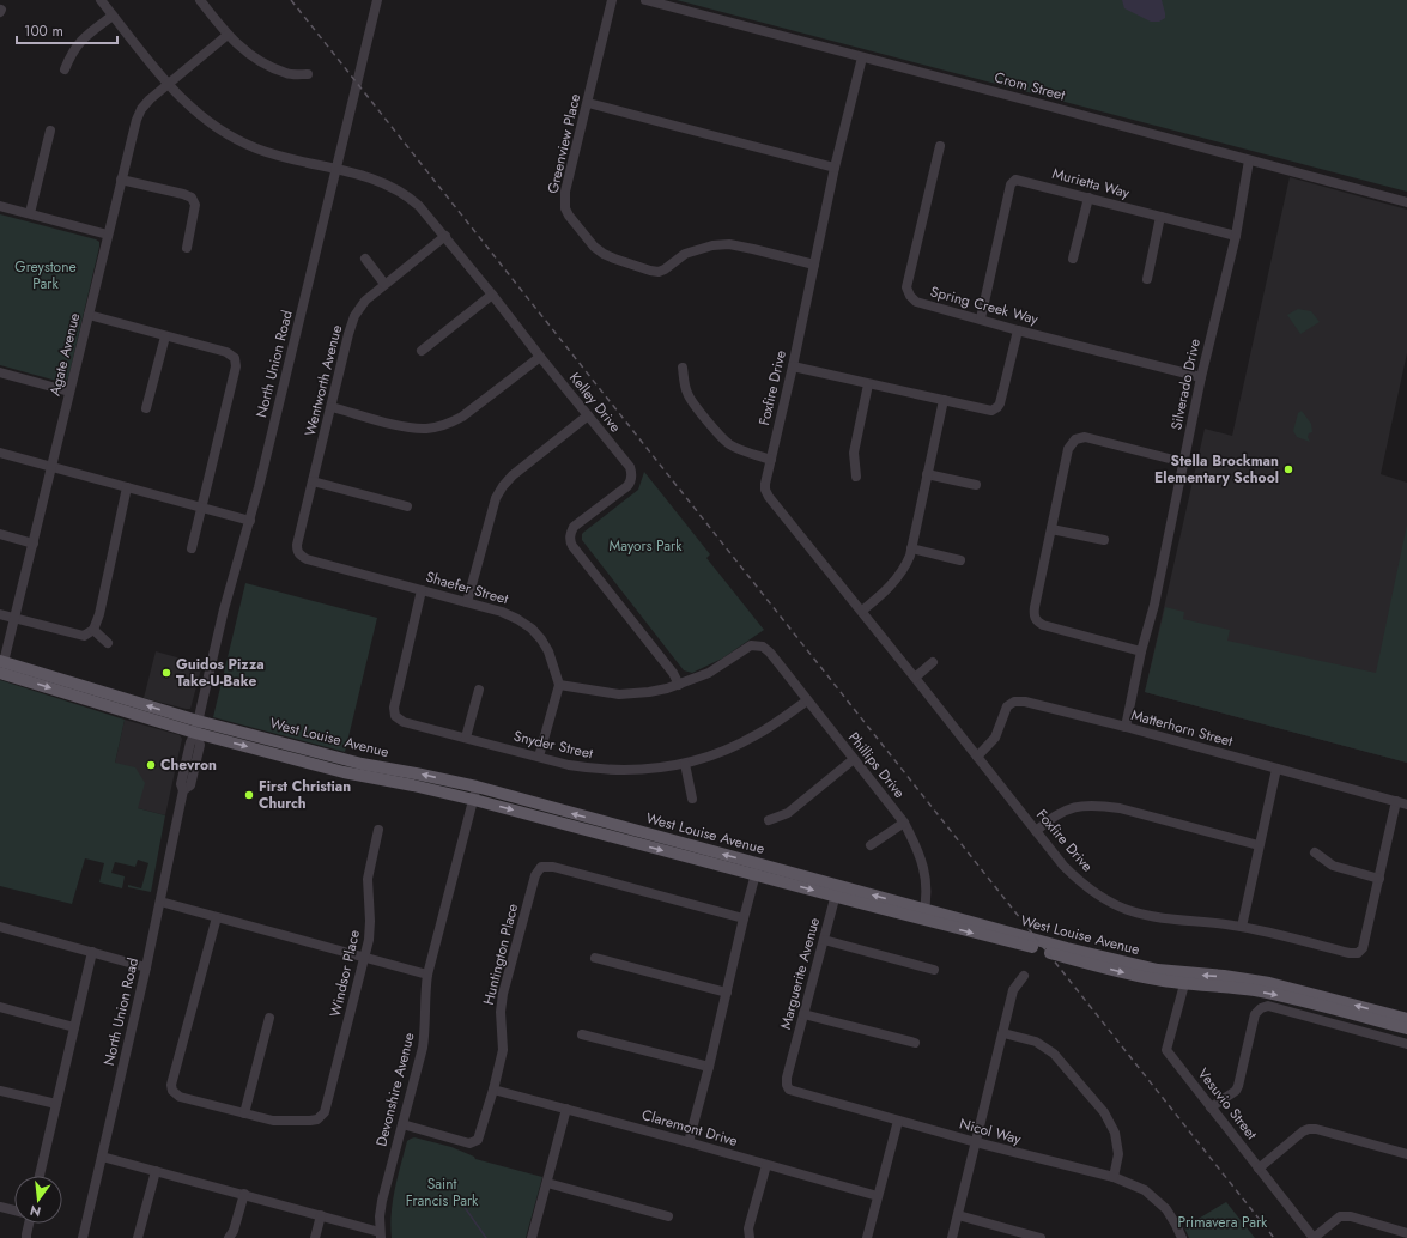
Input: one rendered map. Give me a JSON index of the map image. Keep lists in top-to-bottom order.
{
  "streets": {
    "main road": ["West Louise Avenue"],
    "street": [
      "Crom Street",
      "Greenview Place",
      "Murietta Way",
      "Spring Creek Way",
      "Agate Avenue",
      "North Union Road",
      "Wentworth Avenue",
      "Silverado Drive",
      "Foxfire Drive",
      "Kelley Drive",
      "Shaefer Street",
      "Matterhorn Street",
      "Snyder Street",
      "Phillips Drive",
      "Huntington Place",
      "Windsor Place",
      "Marguerite Avenue",
      "Devonshire Avenue",
      "Vesuvio Street",
      "Claremont Drive",
      "Nicol Way"
    ]
  },
  "crossings": [
    ["Crom Street", "Silverado Drive"],
    ["Crom Street", "Foxfire Drive"],
    ["Greenview Place", "Foxfire Drive"],
    ["Murietta Way", "Spring Creek Way"],
    ["Murietta Way", "Silverado Drive"],
    ["Spring Creek Way", "Silverado Drive"],
    ["Agate Avenue", "Kelley Drive"],
    ["Agate Avenue", "West Louise Avenue"],
    ["North Union Road", "Kelley Drive"],
    ["North Union Road", "West Louise Avenue"],
    ["Wentworth Avenue", "Kelley Drive"],
    ["Wentworth Avenue", "Shaefer Street"],
    ["Silverado Drive", "Matterhorn Street"],
    ["Foxfire Drive", "Matterhorn Street"],
    ["Kelley Drive", "Phillips Drive"],
    ["Shaefer Street", "Snyder Street"],
    ["West Louise Avenue", "Phillips Drive"],
    ["West Louise Avenue", "Marguerite Avenue"],
    ["West Louise Avenue", "Devonshire Avenue"],
    ["West Louise Avenue", "Vesuvio Street"],
    ["Snyder Street", "Phillips Drive"],
    ["Huntington Place", "Devonshire Avenue"],
    ["Huntington Place", "Claremont Drive"],
    ["Marguerite Avenue", "Nicol Way"]
  ],
  "parks": [
    "Greystone Park",
    "Mayors Park",
    "Saint Francis Park",
    "Primavera Park"
  ],
  "places": [
    "Stella Brockman Elementary School",
    "Guidos Pizza Take-U-Bake",
    "Chevron",
    "First Christian Church"
  ],
  "scale_bar": "100 m",
  "north": "bottom"
}
